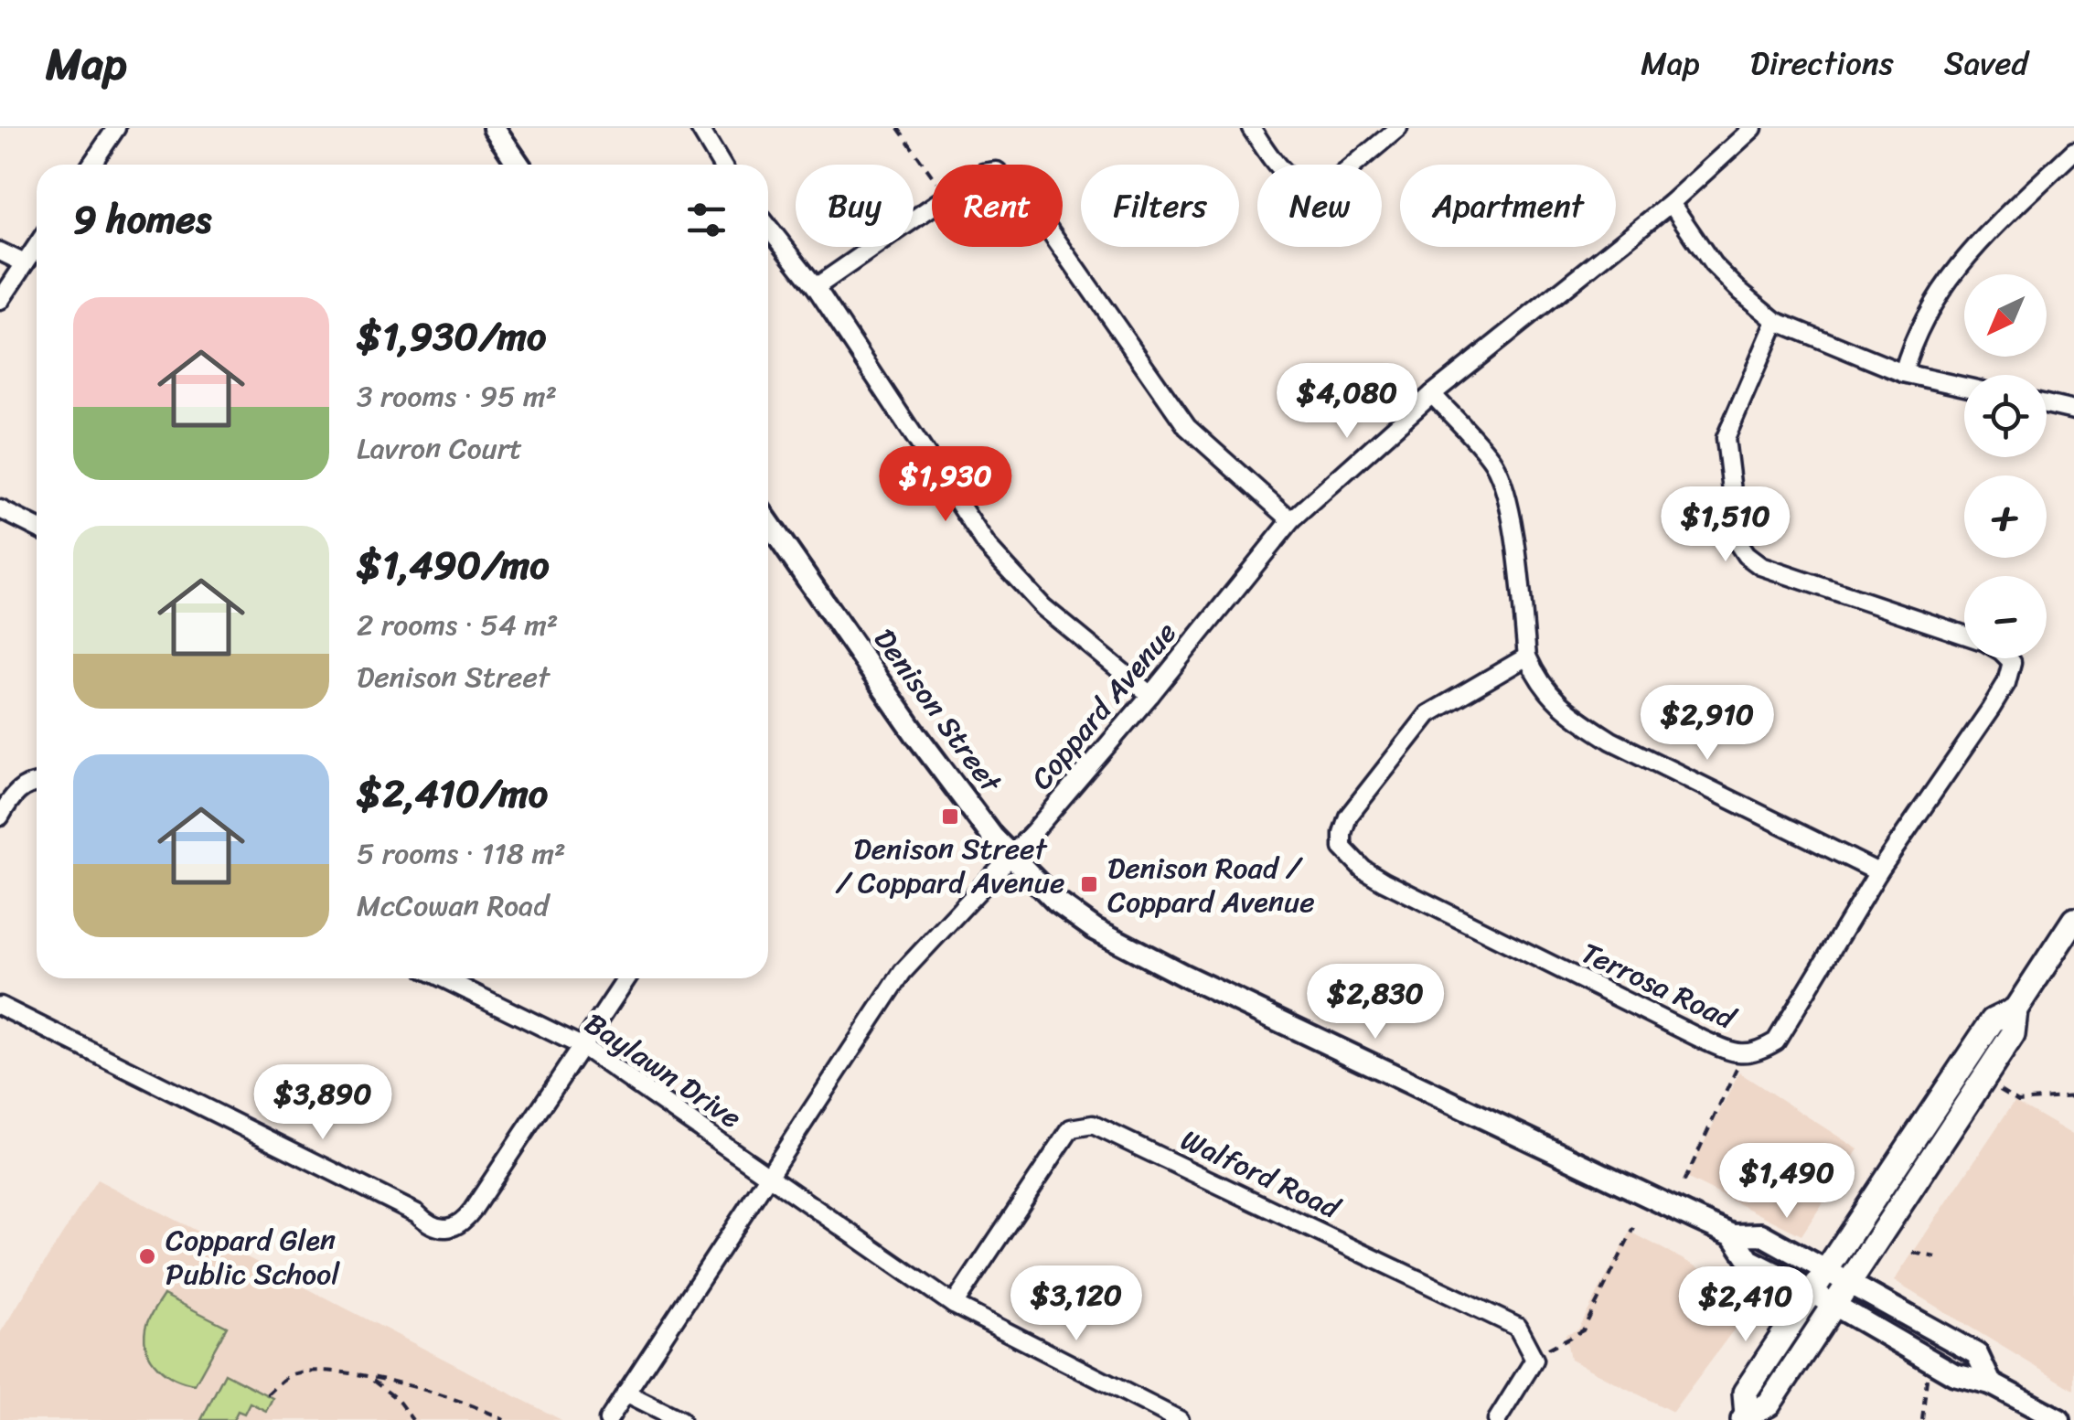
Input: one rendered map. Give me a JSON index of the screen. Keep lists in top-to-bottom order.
{
  "streets": {
    "street": [
      "Coppard Avenue",
      "Denison Street",
      "Terrosa Road",
      "Baylawn Drive",
      "Walford Road"
    ]
  },
  "crossings": [
    ["Coppard Avenue", "Denison Street"],
    ["Coppard Avenue", "Baylawn Drive"],
    ["Baylawn Drive", "Walford Road"]
  ],
  "places": {
    "transit": ["Denison Street / Coppard Avenue", "Denison Road / Coppard Avenue"],
    "other": ["Coppard Glen Public School"]
  },
  "north": "bottom left",
  "page": {
    "header": "Map",
    "nav": ["Map", "Directions", "Saved"],
    "chip": [
      "Buy",
      "Rent",
      "Filters",
      "New",
      "Apartment"
    ],
    "heading": "9 homes",
    "map_buttons": ["+", "−"],
    "list": [
      {
        "name": "$1,930/mo",
        "note": "3 rooms · 95 m² · Lavron Court"
      },
      {
        "name": "$1,490/mo",
        "note": "2 rooms · 54 m² · Denison Street"
      },
      {
        "name": "$2,410/mo",
        "note": "5 rooms · 118 m² · McCowan Road"
      }
    ],
    "price": [
      "$4,080",
      "$1,930",
      "$1,510",
      "$2,910",
      "$2,830",
      "$3,890",
      "$1,490",
      "$3,120",
      "$2,410"
    ]
  }
}
